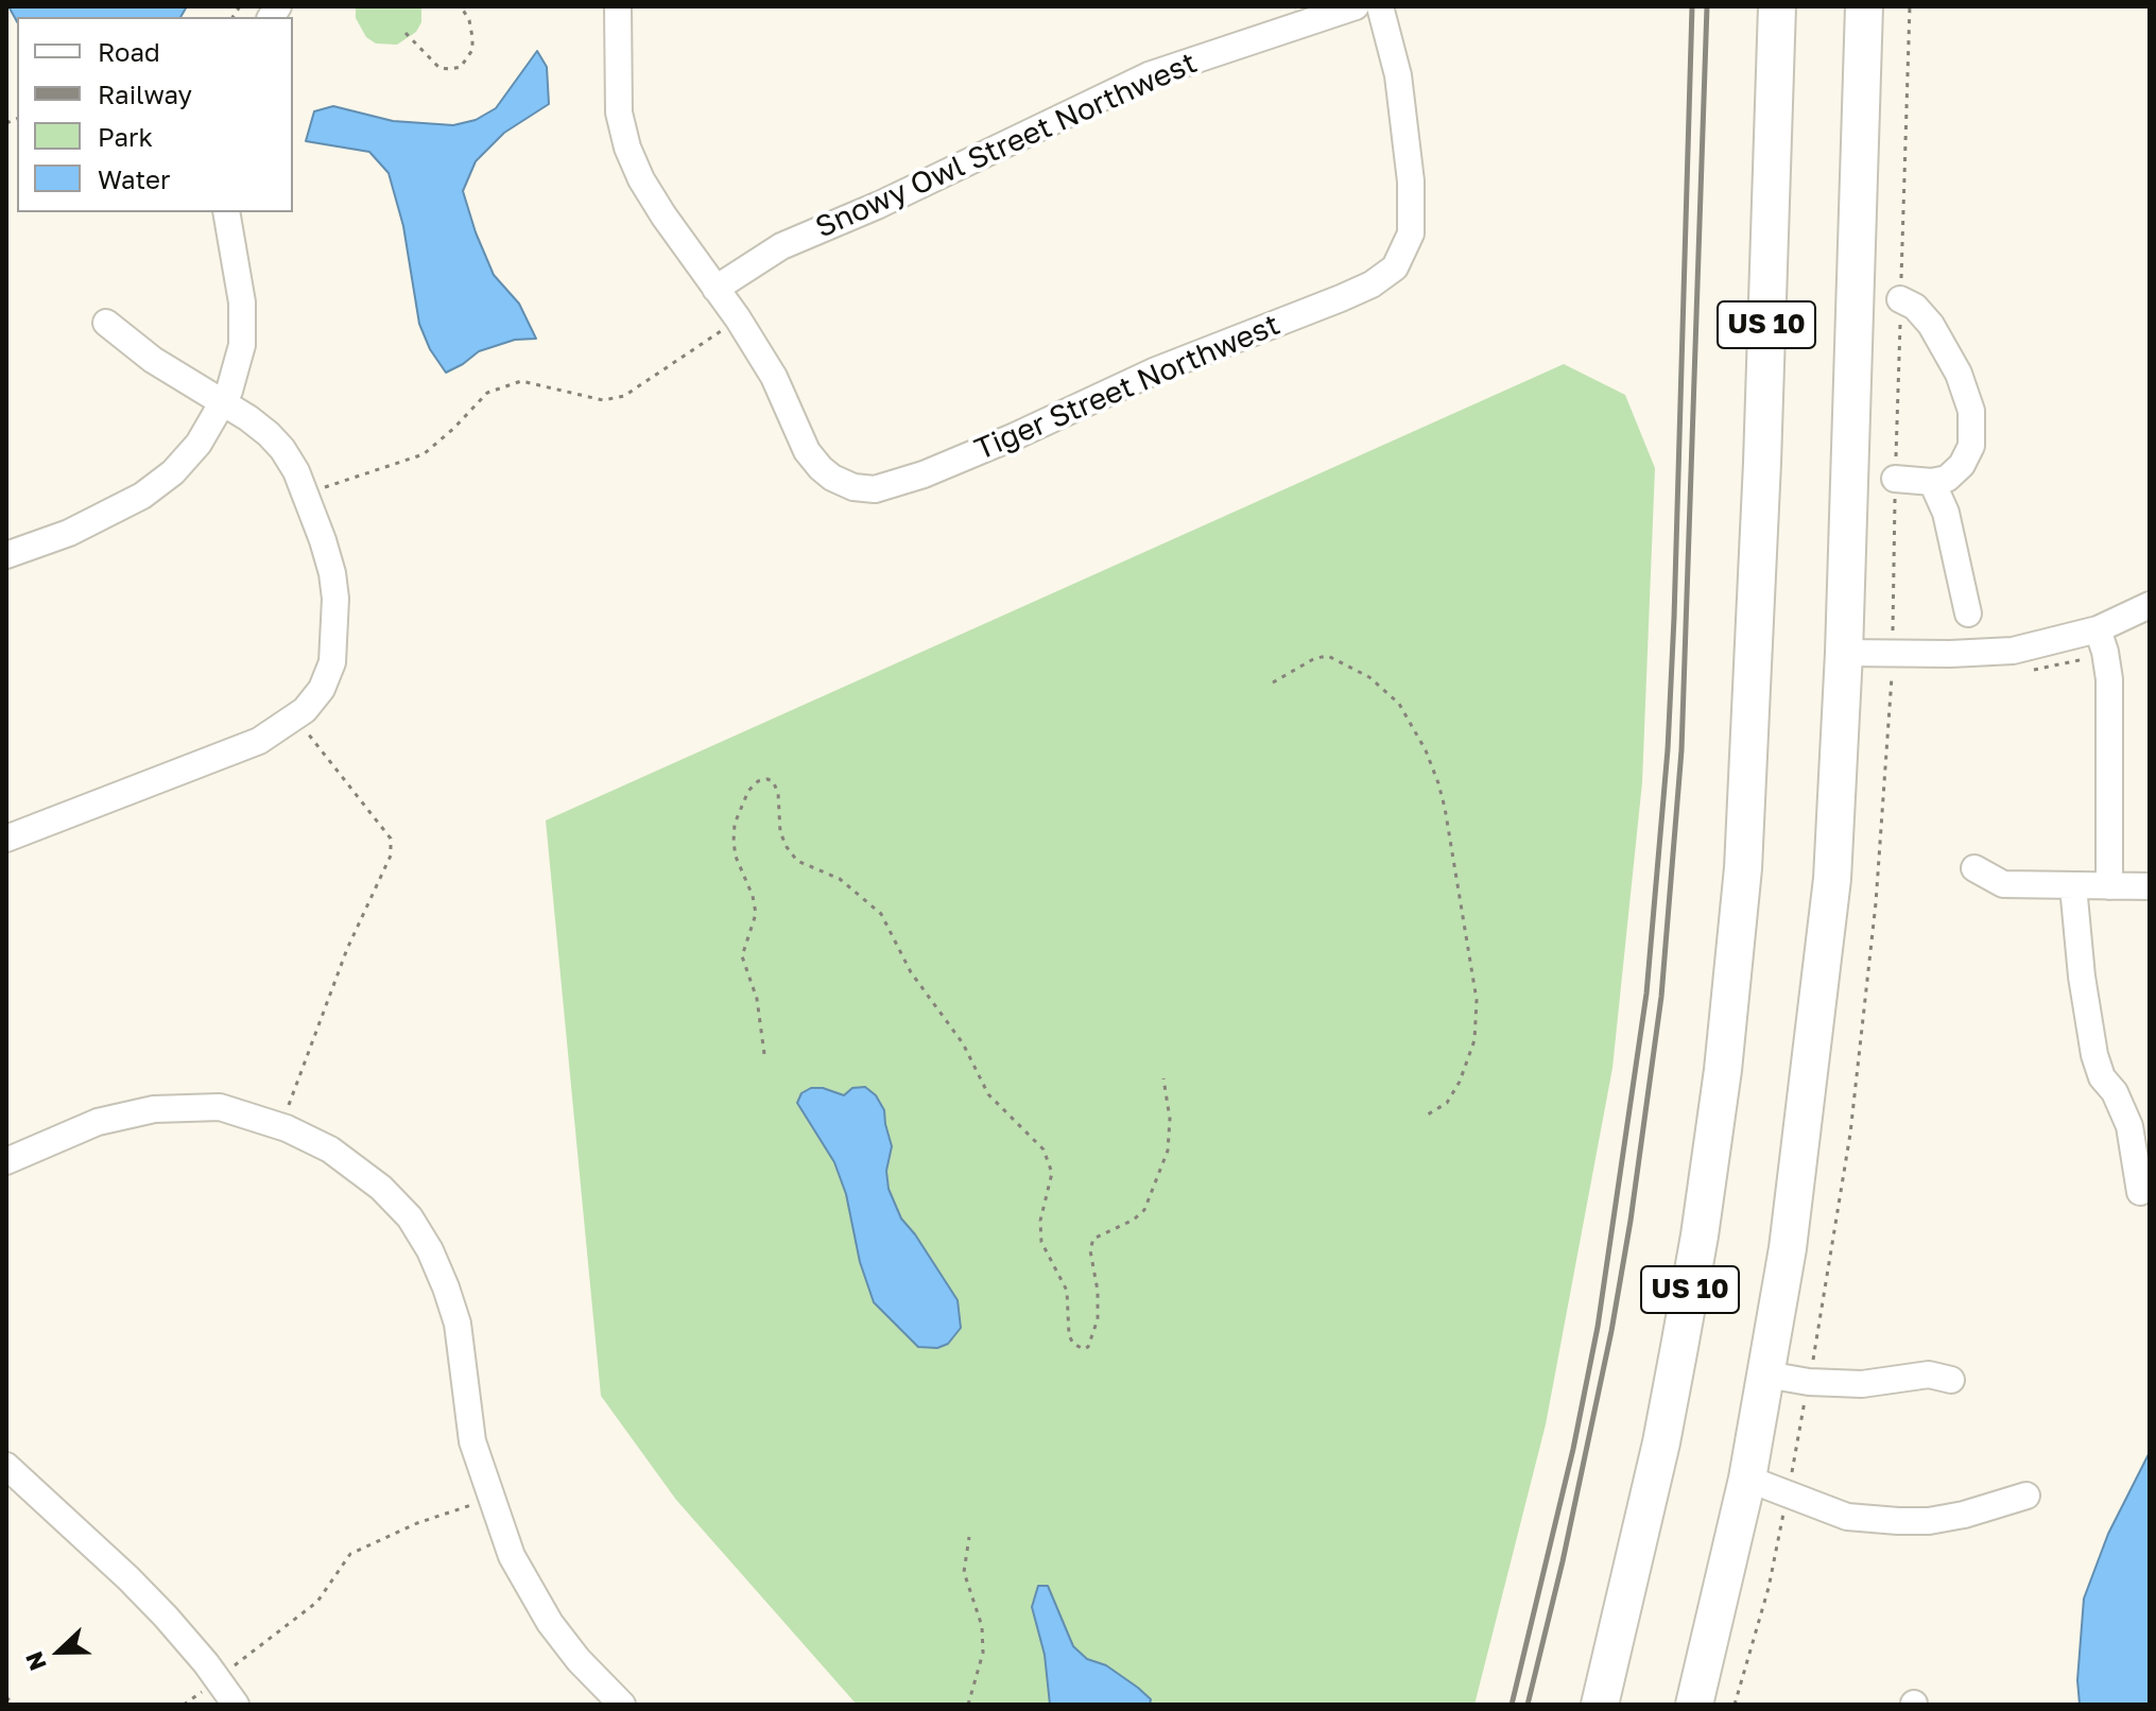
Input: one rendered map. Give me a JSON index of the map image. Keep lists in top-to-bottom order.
{
  "streets": {
    "highway": ["US 10"],
    "street": ["Snowy Owl Street Northwest", "Tiger Street Northwest"]
  },
  "legend": [
    "Road",
    "Railway",
    "Park",
    "Water"
  ],
  "north": "left"
}
